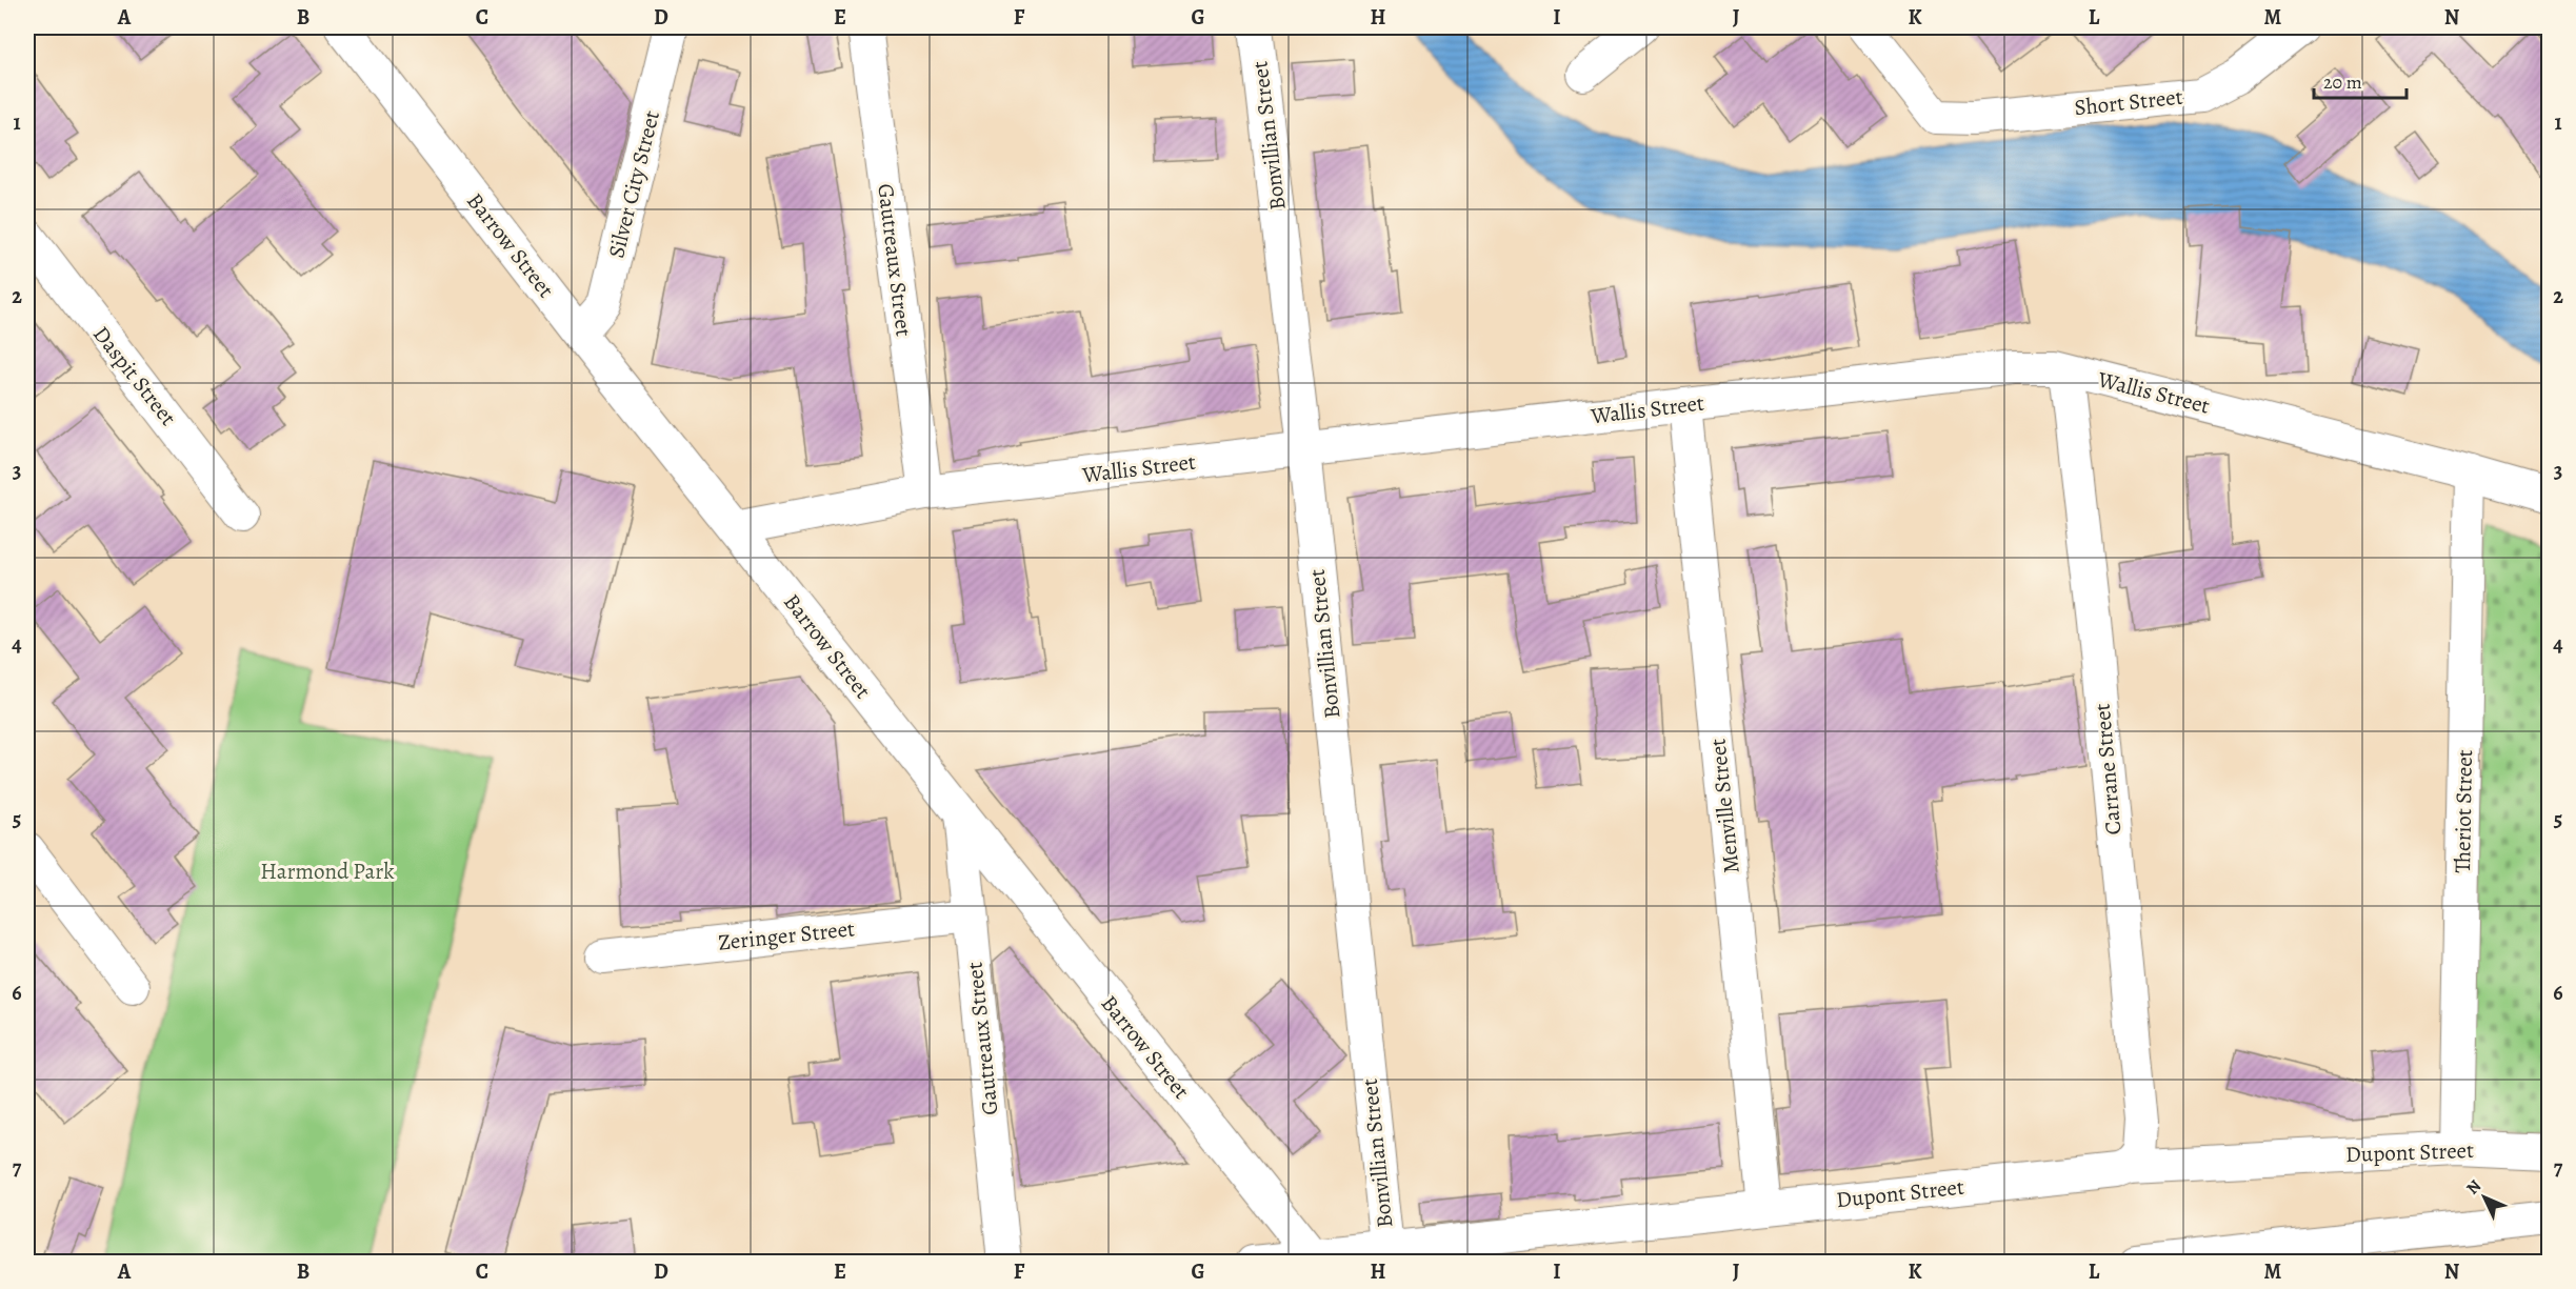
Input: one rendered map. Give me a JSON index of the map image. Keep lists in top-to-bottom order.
{
  "streets": {
    "main road": ["Barrow Street"],
    "street": [
      "Short Street",
      "Bonvillian Street",
      "Silver City Street",
      "Gautreaux Street",
      "Daspit Street",
      "Wallis Street",
      "Carrane Street",
      "Menville Street",
      "Theriot Street",
      "Zeringer Street",
      "Dupont Street"
    ]
  },
  "crossings": [
    ["Bonvillian Street", "Wallis Street"],
    ["Bonvillian Street", "Dupont Street"],
    ["Silver City Street", "Barrow Street"],
    ["Barrow Street", "Gautreaux Street"],
    ["Barrow Street", "Wallis Street"],
    ["Barrow Street", "Dupont Street"],
    ["Gautreaux Street", "Wallis Street"],
    ["Gautreaux Street", "Zeringer Street"],
    ["Wallis Street", "Carrane Street"],
    ["Wallis Street", "Menville Street"],
    ["Wallis Street", "Theriot Street"],
    ["Carrane Street", "Dupont Street"],
    ["Menville Street", "Dupont Street"],
    ["Theriot Street", "Dupont Street"]
  ],
  "parks": ["Harmond Park"],
  "scale_bar": "20 m",
  "north": "top left",
  "grid": {
    "columns": [
      "A",
      "B",
      "C",
      "D",
      "E",
      "F",
      "G",
      "H",
      "I",
      "J",
      "K",
      "L",
      "M",
      "N"
    ],
    "rows": [
      "1",
      "2",
      "3",
      "4",
      "5",
      "6",
      "7"
    ]
  }
}
